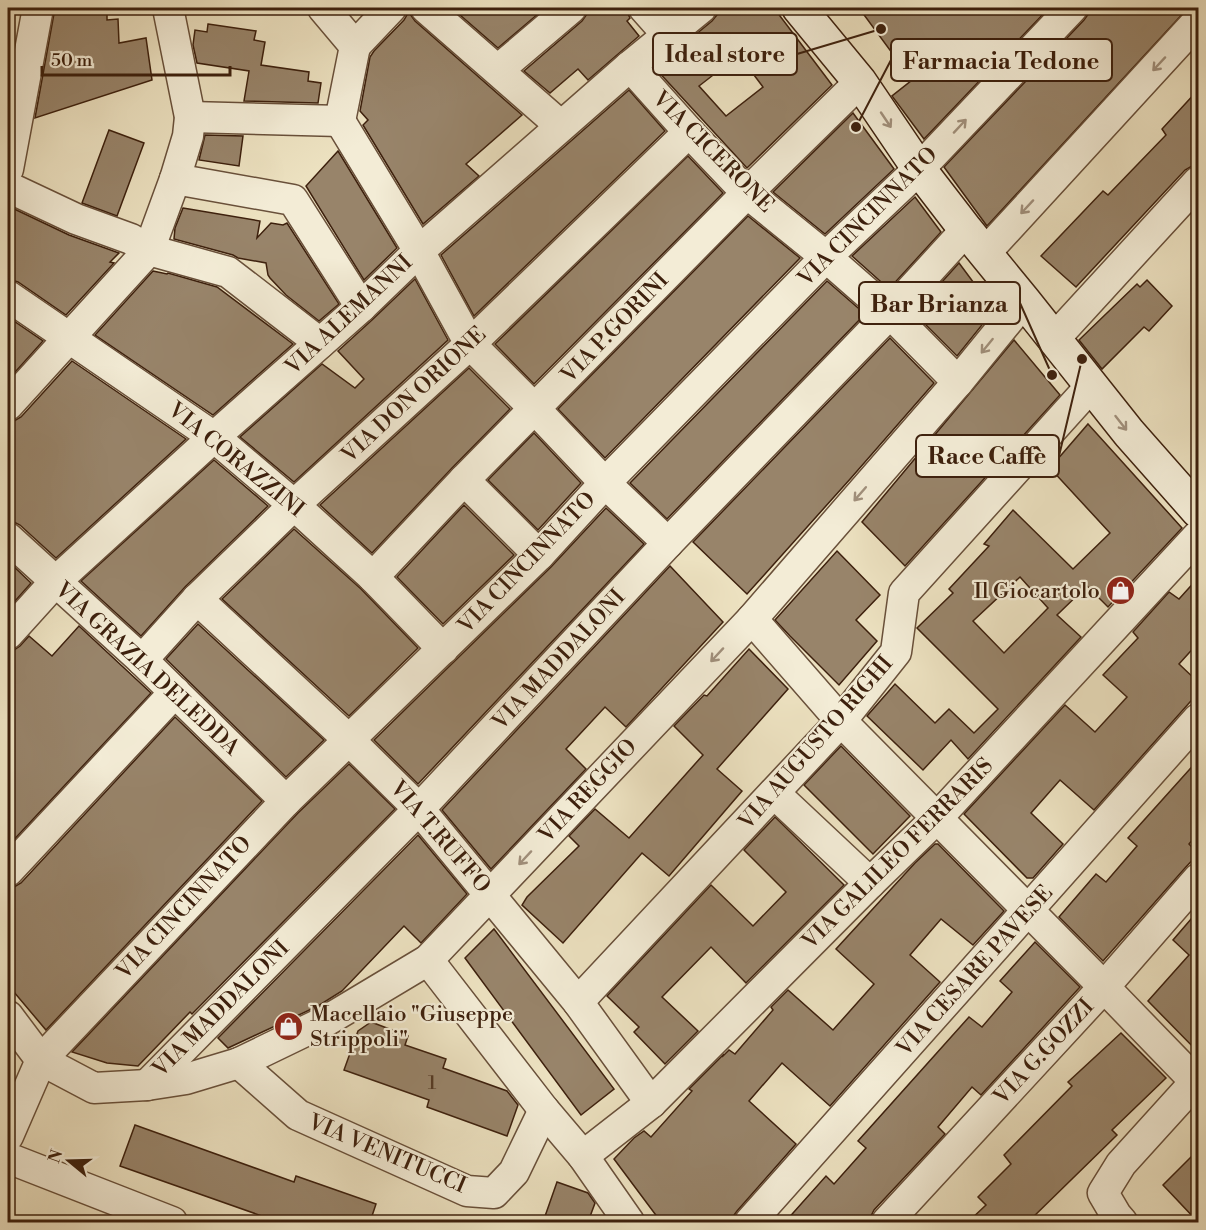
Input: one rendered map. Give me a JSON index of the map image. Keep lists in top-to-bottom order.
{
  "streets": {
    "street": [
      "VIA CICERONE",
      "VIA CINCINNATO",
      "VIA ALEMANNI",
      "VIA P.GORINI",
      "VIA DON ORIONE",
      "VIA CORAZZINI",
      "VIA MADDALONI",
      "VIA GRAZIA DELEDDA",
      "VIA AUGUSTO RIGHI",
      "VIA REGGIO",
      "VIA T.RUFFO",
      "VIA GALILEO FERRARIS",
      "VIA CESARE PAVESE",
      "VIA G.GOZZI",
      "VIA VENITUCCI"
    ]
  },
  "crossings": [
    ["VIA CICERONE", "VIA CINCINNATO"],
    ["VIA CICERONE", "VIA ALEMANNI"],
    ["VIA CICERONE", "VIA P.GORINI"],
    ["VIA CICERONE", "VIA DON ORIONE"],
    ["VIA CICERONE", "VIA MADDALONI"],
    ["VIA CICERONE", "VIA REGGIO"],
    ["VIA CINCINNATO", "VIA CORAZZINI"],
    ["VIA CINCINNATO", "VIA GRAZIA DELEDDA"],
    ["VIA CINCINNATO", "VIA REGGIO"],
    ["VIA CINCINNATO", "VIA T.RUFFO"],
    ["VIA ALEMANNI", "VIA CORAZZINI"],
    ["VIA ALEMANNI", "VIA GRAZIA DELEDDA"],
    ["VIA P.GORINI", "VIA CORAZZINI"],
    ["VIA DON ORIONE", "VIA CORAZZINI"],
    ["VIA DON ORIONE", "VIA GRAZIA DELEDDA"],
    ["VIA DON ORIONE", "VIA T.RUFFO"],
    ["VIA MADDALONI", "VIA REGGIO"],
    ["VIA MADDALONI", "VIA T.RUFFO"],
    ["VIA AUGUSTO RIGHI", "VIA T.RUFFO"],
    ["VIA REGGIO", "VIA T.RUFFO"],
    ["VIA REGGIO", "VIA VENITUCCI"],
    ["VIA T.RUFFO", "VIA GALILEO FERRARIS"]
  ],
  "one_way": ["VIA REGGIO"],
  "places": {
    "other": [
      "Ideal store",
      "Farmacia Tedone",
      "Race Caffè",
      "Bar Brianza"
    ],
    "shop": ["Il Giocartolo", "Macellaio \"Giuseppe Strippoli\""]
  },
  "house_numbers": ["1"],
  "scale_bar": "50 m",
  "north": "left"
}
